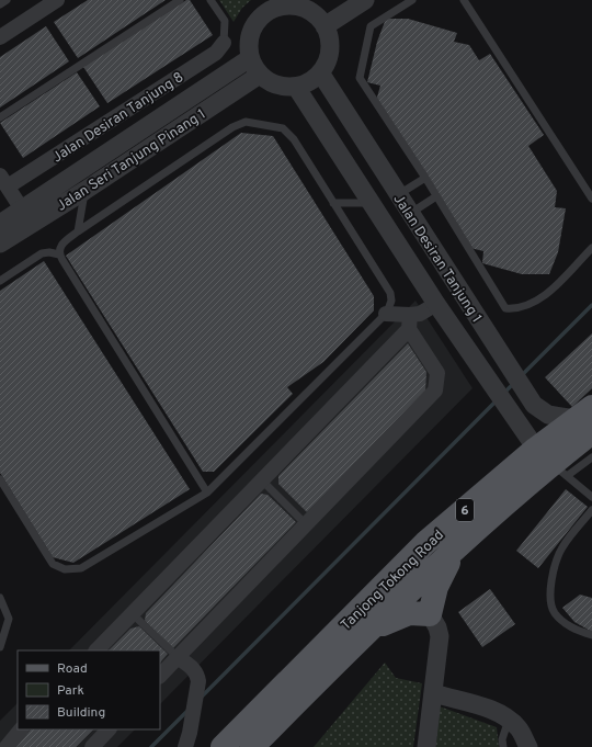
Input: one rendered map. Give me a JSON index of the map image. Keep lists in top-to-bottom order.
{
  "streets": {
    "main road": ["6", "Tanjong Tokong Road"],
    "street": ["Jalan Desiran Tanjung 8", "Jalan Seri Tanjung Pinang 1", "Jalan Desiran Tanjung 1"]
  },
  "crossings": [
    ["Jalan Seri Tanjung Pinang 1", "Jalan Desiran Tanjung 1"],
    ["Jalan Desiran Tanjung 1", "Tanjong Tokong Road"]
  ],
  "legend": ["Road", "Park", "Building"]
}
